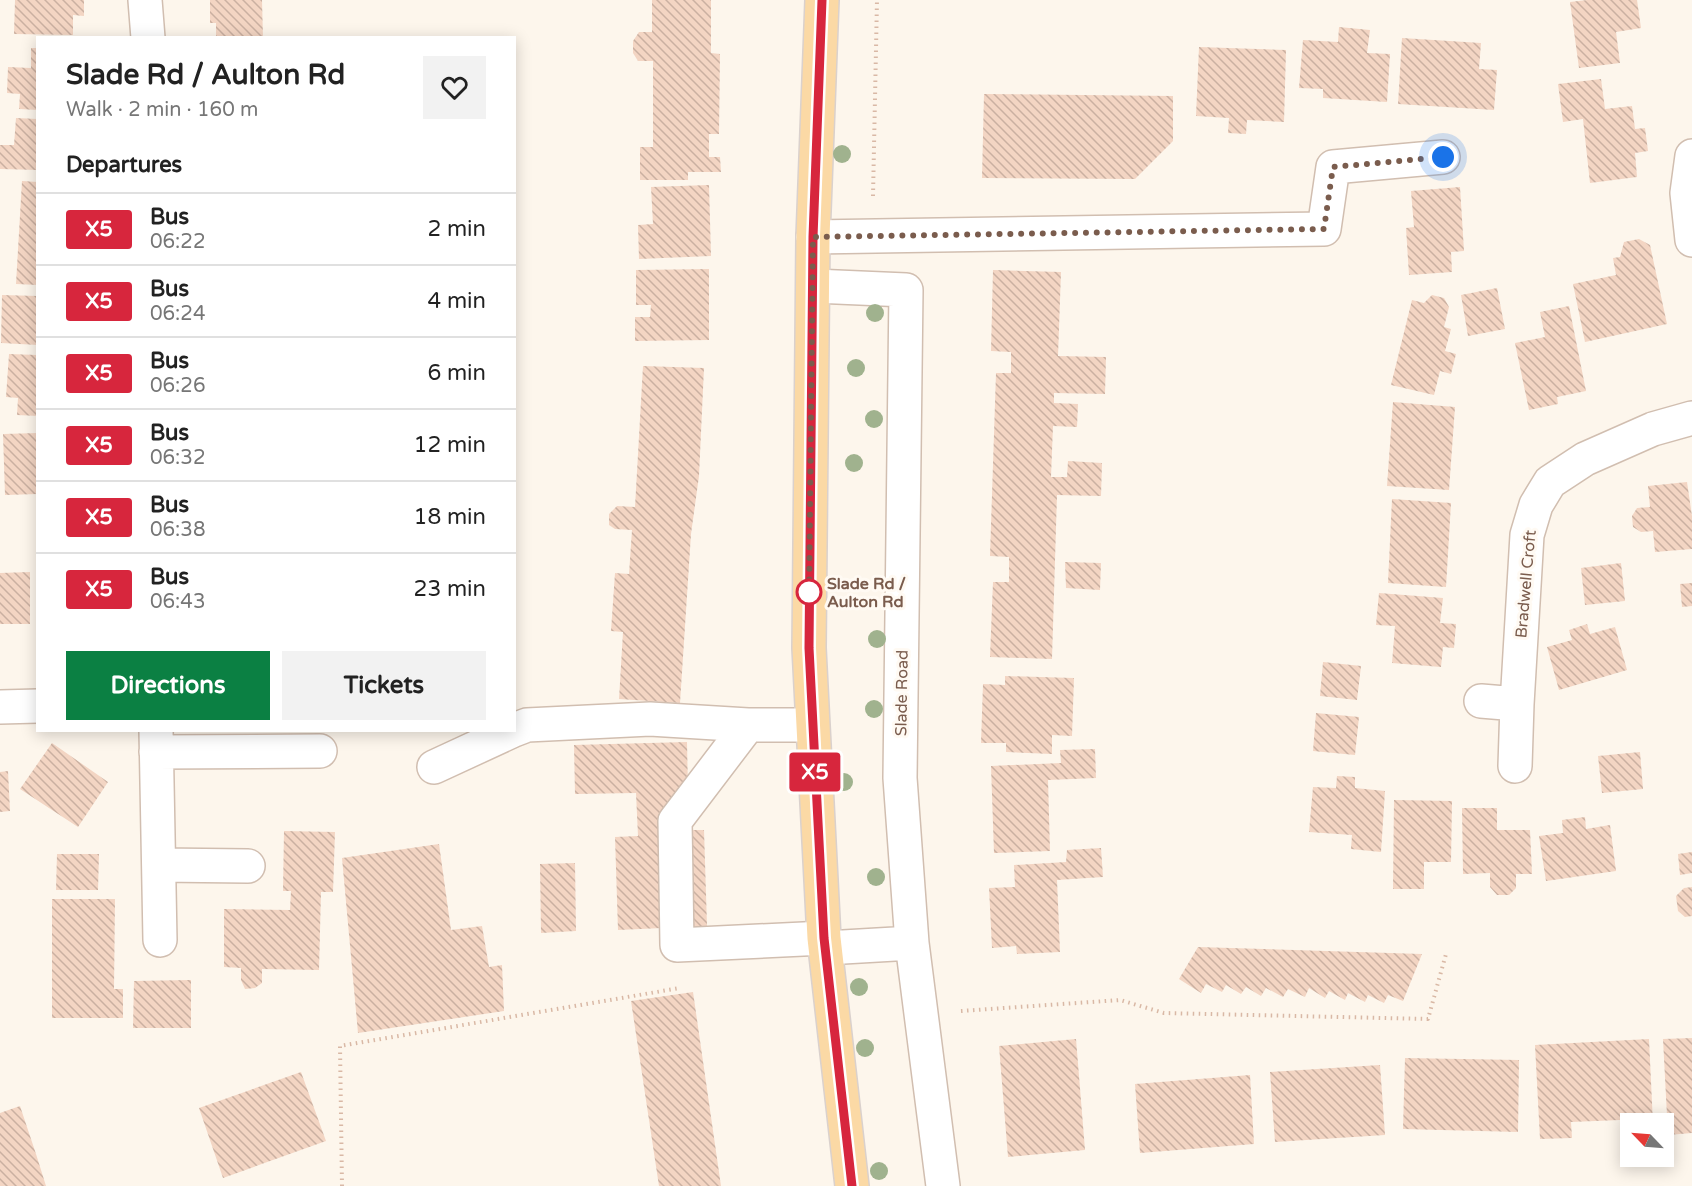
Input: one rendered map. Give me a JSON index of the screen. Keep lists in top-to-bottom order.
{
  "streets": {
    "street": ["Bradwell Croft", "Slade Road"]
  },
  "places": ["Slade Rd / Aulton Rd"],
  "lines": ["bus line X5"],
  "north": "top left",
  "page": {
    "on_map": "X5",
    "heading": [
      ["Slade Rd / Aulton Rd", "Walk · 2 min · 160 m"],
      "Departures"
    ],
    "list": [
      {
        "mark": "X5",
        "name": "Bus",
        "note": "06:22",
        "value": "2 min"
      },
      {
        "mark": "X5",
        "name": "Bus",
        "note": "06:24",
        "value": "4 min"
      },
      {
        "mark": "X5",
        "name": "Bus",
        "note": "06:26",
        "value": "6 min"
      },
      {
        "mark": "X5",
        "name": "Bus",
        "note": "06:32",
        "value": "12 min"
      },
      {
        "mark": "X5",
        "name": "Bus",
        "note": "06:38",
        "value": "18 min"
      },
      {
        "mark": "X5",
        "name": "Bus",
        "note": "06:43",
        "value": "23 min"
      }
    ],
    "buttons": ["Directions", "Tickets"]
  }
}
